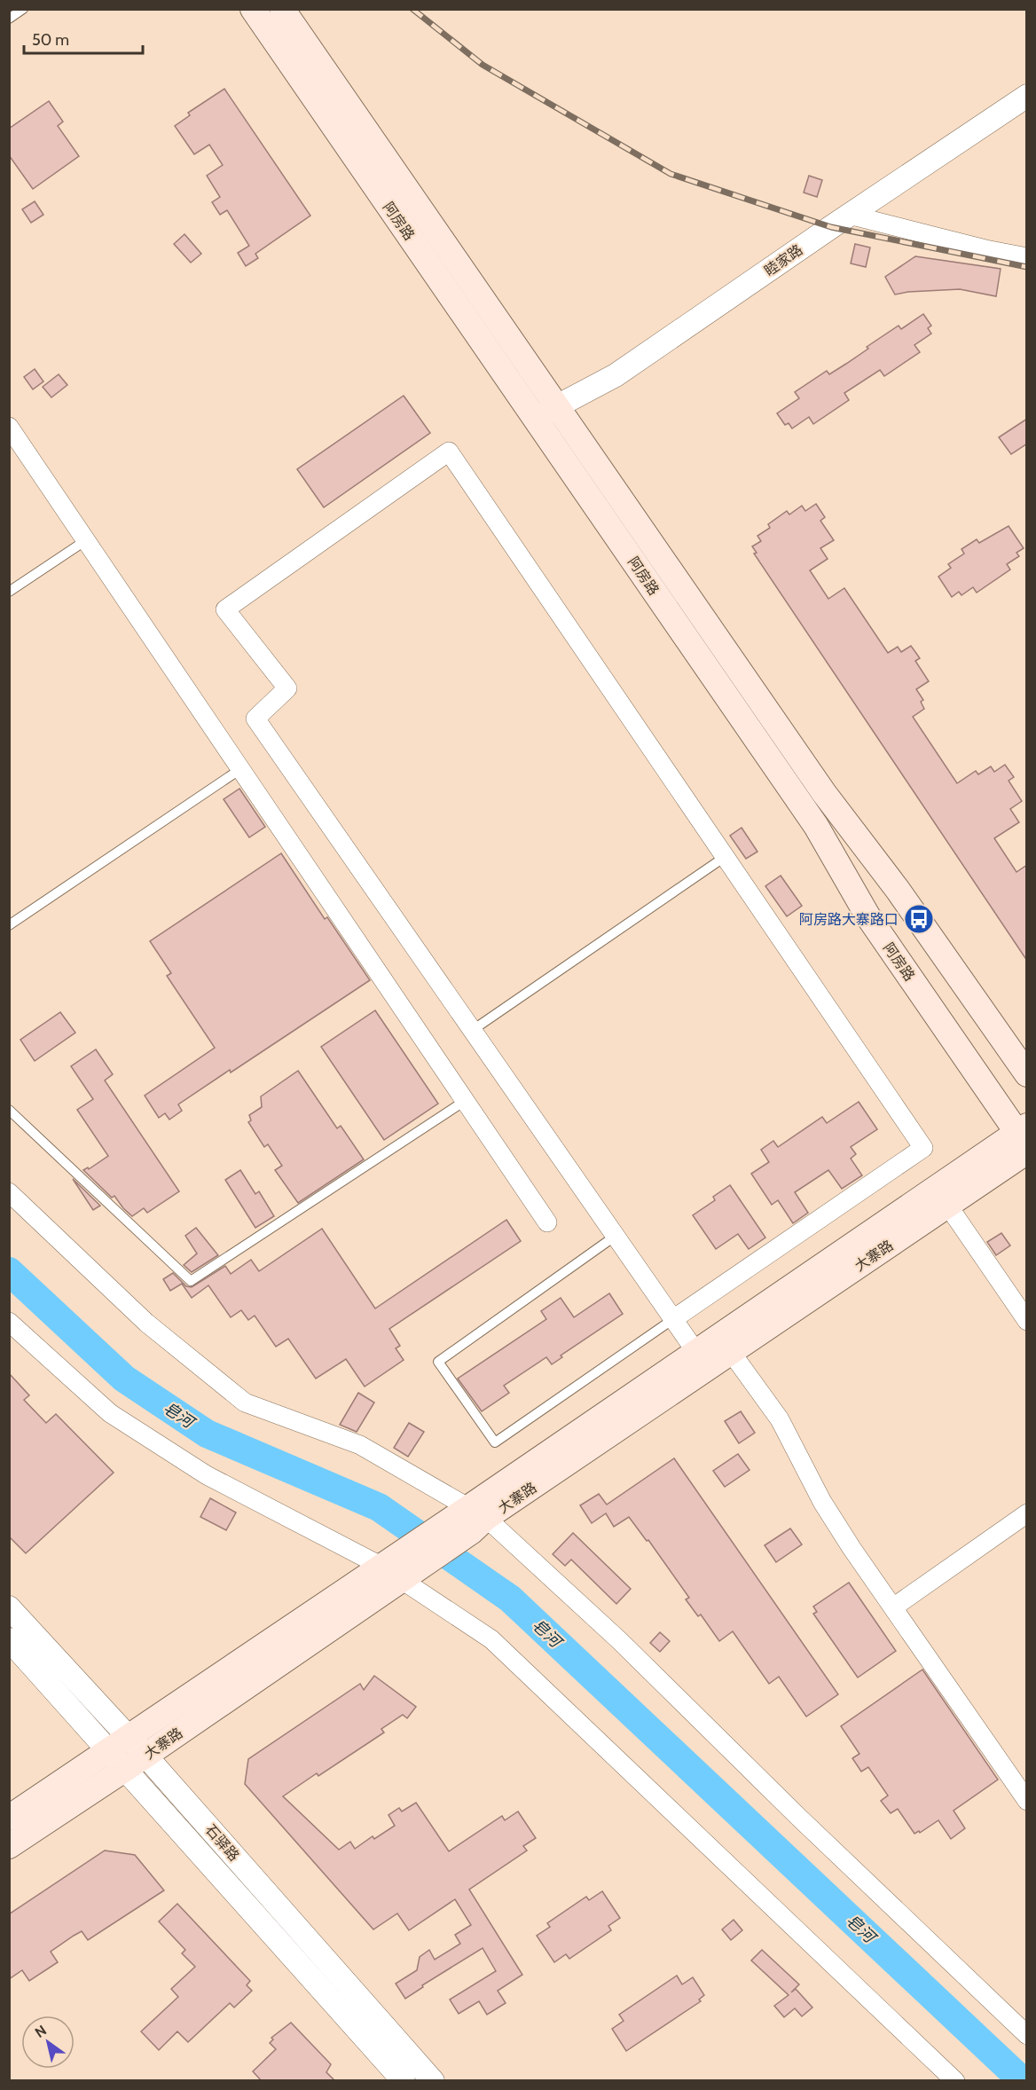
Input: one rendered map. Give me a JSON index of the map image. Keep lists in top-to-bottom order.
{
  "streets": {
    "main road": ["阿房路", "大寨路"],
    "street": ["睦家路", "石驿路"]
  },
  "crossings": [
    ["阿房路", "睦家路"],
    ["阿房路", "大寨路"],
    ["大寨路", "石驿路"]
  ],
  "water": ["皂河"],
  "places": {
    "bus stop": ["阿房路大寨路口"]
  },
  "scale_bar": "50 m",
  "north": "top left"
}
